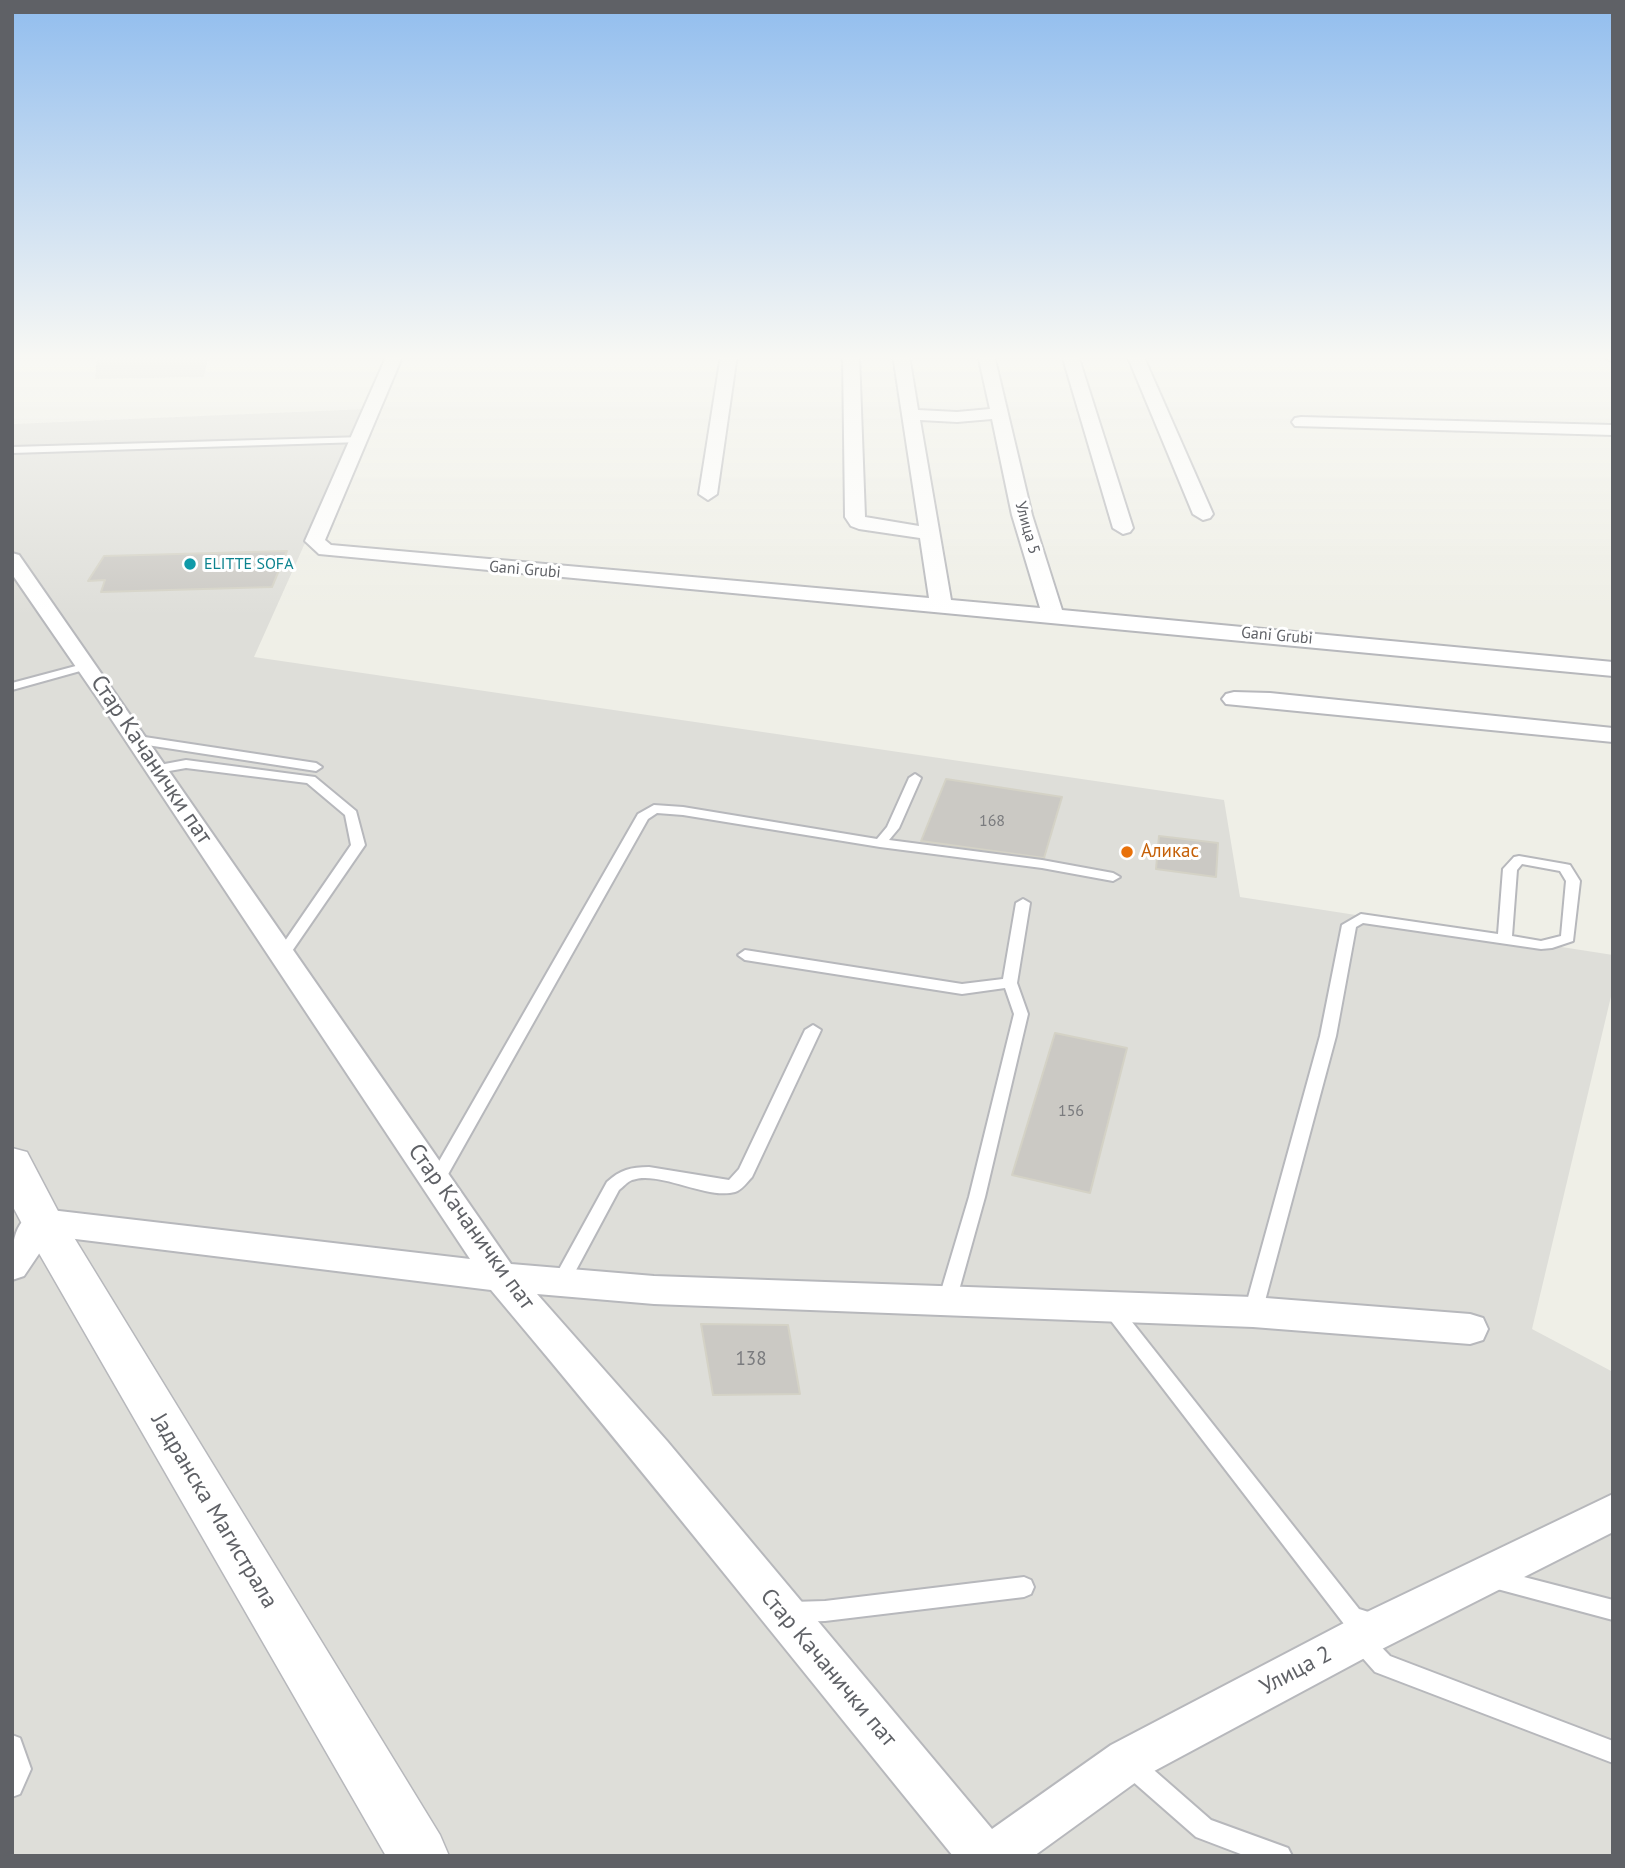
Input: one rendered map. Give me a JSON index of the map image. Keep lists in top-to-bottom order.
{
  "streets": {
    "street": [
      "Улица 5",
      "Gani Grubi",
      "Стар Качанички пат",
      "Јадранска Магистрала",
      "Улица 2"
    ]
  },
  "crossings": [
    ["Улица 5", "Gani Grubi"]
  ],
  "places": ["ELITTE SOFA", "Аликас"],
  "house_numbers": ["168", "156", "138"]
}
